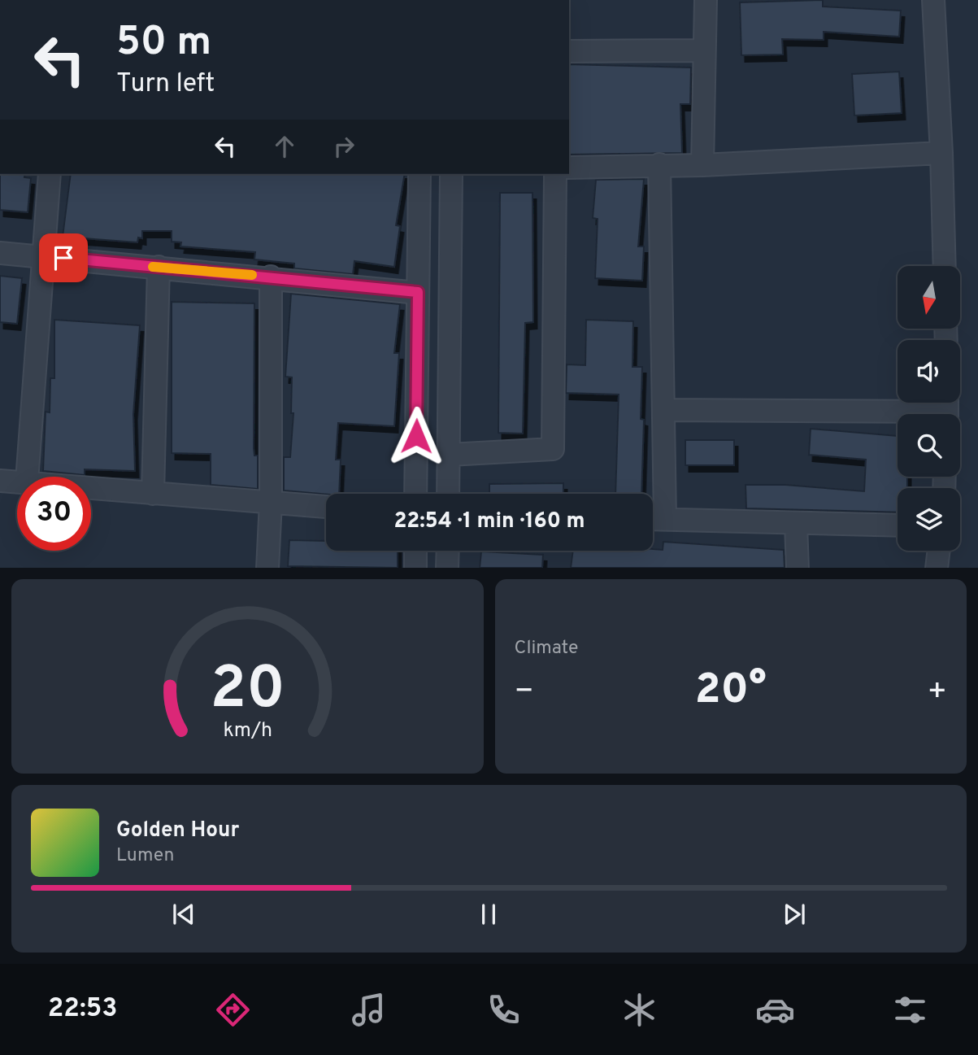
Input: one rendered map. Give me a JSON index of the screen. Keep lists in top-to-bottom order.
{
  "north": "bottom",
  "page": {
    "turn": ["50 m", "Turn left"],
    "limit": "30",
    "trip": "22:54 · 1 min · 160 m",
    "tile": "Climate",
    "heat": ["−", "20°", "+"],
    "song": ["Golden Hour", "Lumen"],
    "tabs": "22:53",
    "gauge": ["20", "km/h"]
  }
}
